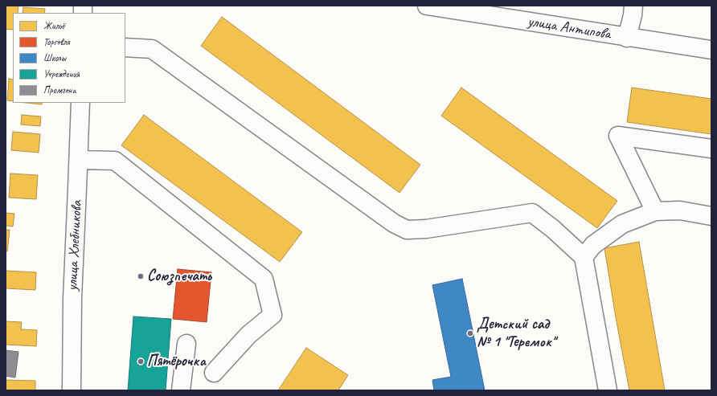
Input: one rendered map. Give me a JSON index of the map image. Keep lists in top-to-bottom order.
{
  "streets": {
    "street": ["улица Антипова", "улица Хлебникова"]
  },
  "places": ["Союзпечать", "Детский сад № 1 \"Теремок\"", "Пятёрочка"],
  "legend": [
    "Жильё",
    "Торговля",
    "Школы",
    "Учреждения",
    "Промзона"
  ]
}
